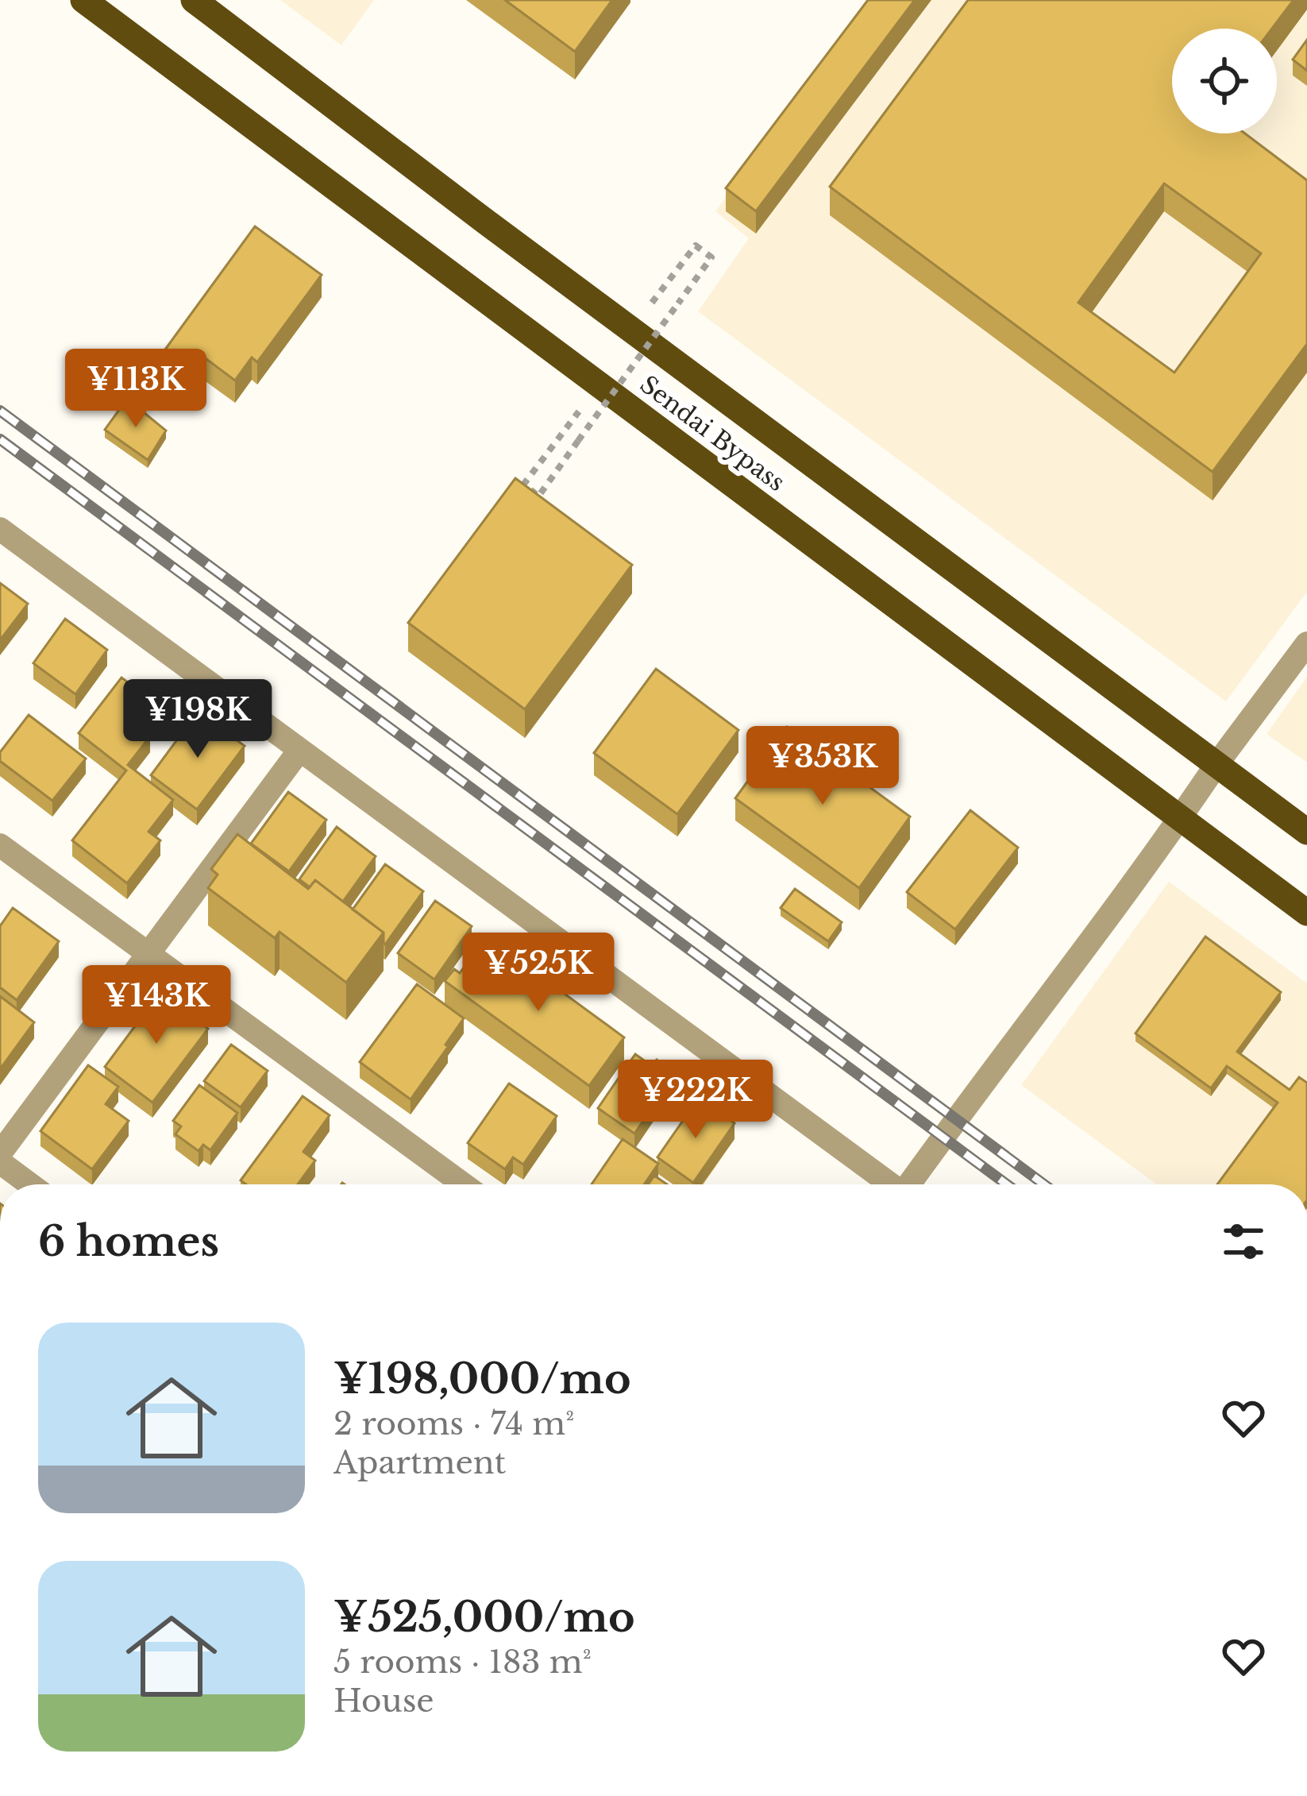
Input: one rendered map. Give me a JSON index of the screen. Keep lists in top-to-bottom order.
{
  "streets": {
    "highway": ["Sendai Bypass"]
  },
  "page": {
    "price": [
      "¥113K",
      "¥198K",
      "¥353K",
      "¥525K",
      "¥143K",
      "¥222K"
    ],
    "heading": "6 homes",
    "list": [
      {
        "name": "¥198,000/mo",
        "note": "2 rooms · 74 m² · Apartment"
      },
      {
        "name": "¥525,000/mo",
        "note": "5 rooms · 183 m² · House"
      }
    ]
  }
}
